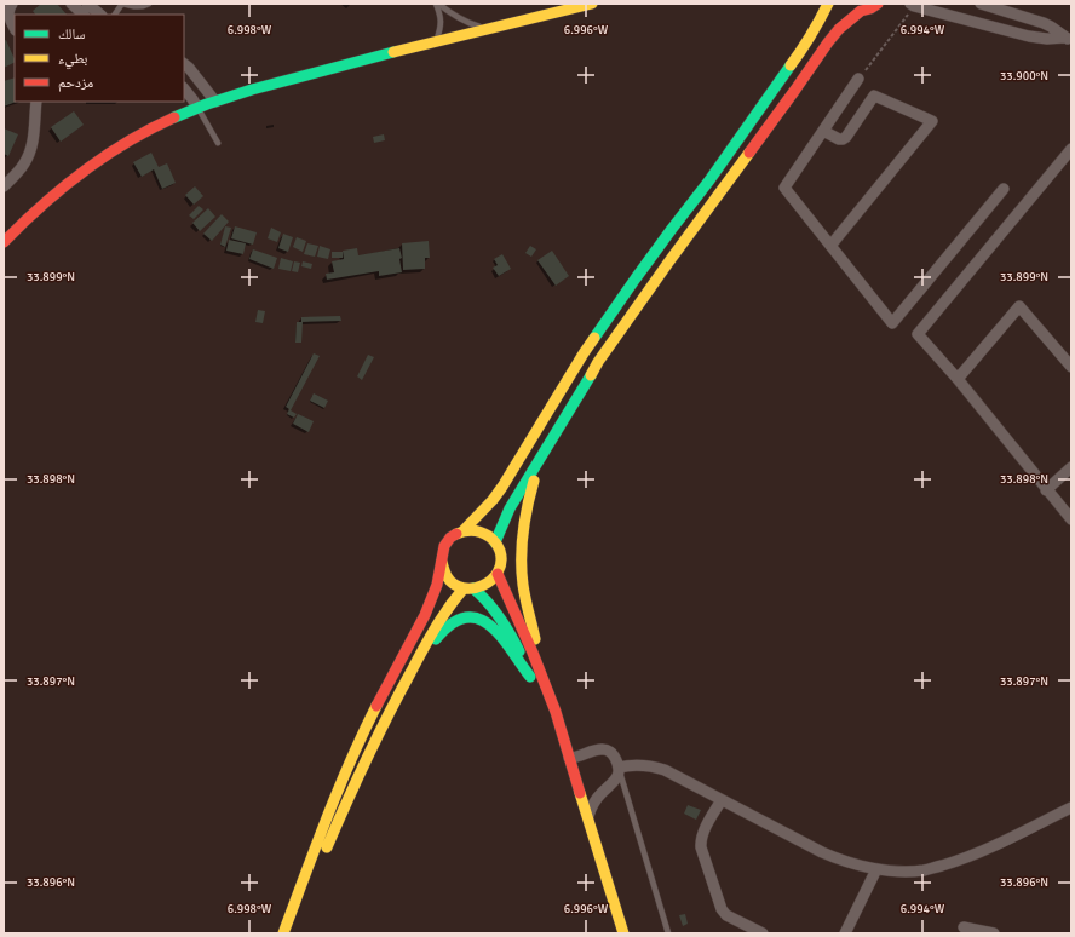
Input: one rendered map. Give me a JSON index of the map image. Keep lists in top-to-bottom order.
{
  "legend": ["سالك", "بطيء", "مزدحم"],
  "coordinates": [
    "6.998°W",
    "6.996°W",
    "6.994°W",
    "33.900°N",
    "33.899°N",
    "33.898°N",
    "33.897°N",
    "33.896°N"
  ]
}
